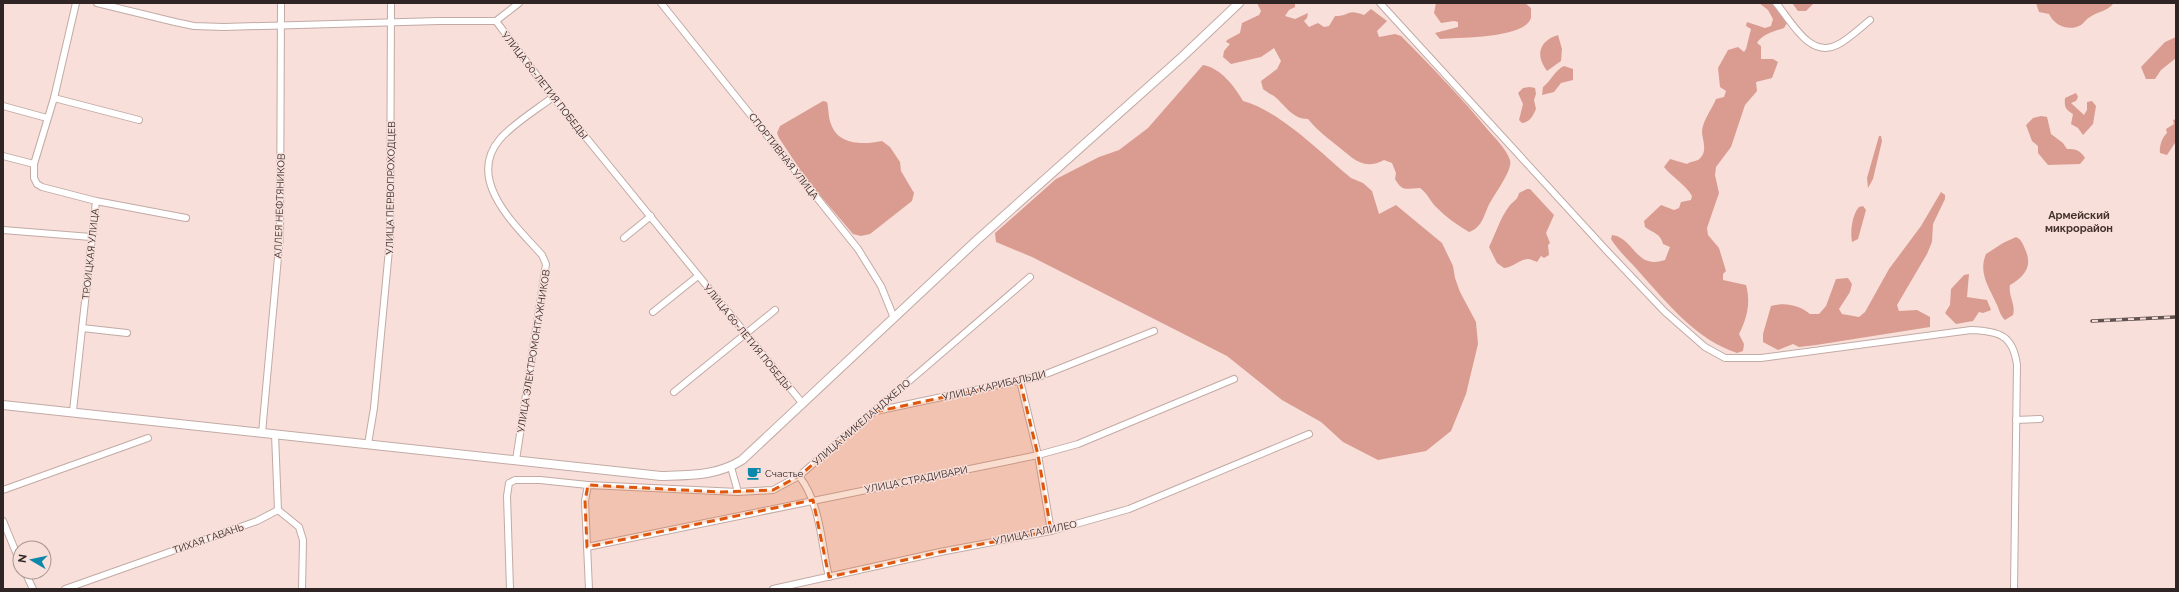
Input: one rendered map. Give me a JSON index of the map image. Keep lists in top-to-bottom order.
{
  "streets": {
    "street": [
      "УЛИЦА 60-ЛЕТИЯ ПОБЕДЫ",
      "СПОРТИВНАЯ УЛИЦА",
      "УЛИЦА ПЕРВОПРОХОДЦЕВ",
      "АЛЛЕЯ НЕФТЯНИКОВ",
      "ТРОИЦКАЯ УЛИЦА",
      "УЛИЦА ЭЛЕКТРОМОНТАЖНИКОВ",
      "УЛИЦА КАРИБАЛЬДИ",
      "УЛИЦА МИКЕЛАНДЖЕЛО",
      "УЛИЦА СТРАДИВАРИ",
      "УЛИЦА ГАЛИЛЕО",
      "ТИХАЯ ГАВАНЬ"
    ]
  },
  "crossings": [
    ["УЛИЦА 60-ЛЕТИЯ ПОБЕДЫ", "УЛИЦА ПЕРВОПРОХОДЦЕВ"],
    ["УЛИЦА 60-ЛЕТИЯ ПОБЕДЫ", "АЛЛЕЯ НЕФТЯНИКОВ"],
    ["УЛИЦА 60-ЛЕТИЯ ПОБЕДЫ", "УЛИЦА ЭЛЕКТРОМОНТАЖНИКОВ"],
    ["УЛИЦА КАРИБАЛЬДИ", "УЛИЦА МИКЕЛАНДЖЕЛО"]
  ],
  "districts": ["Армейский микрорайон"],
  "places": {
    "cafe": ["Счастье"]
  },
  "north": "left"
}
